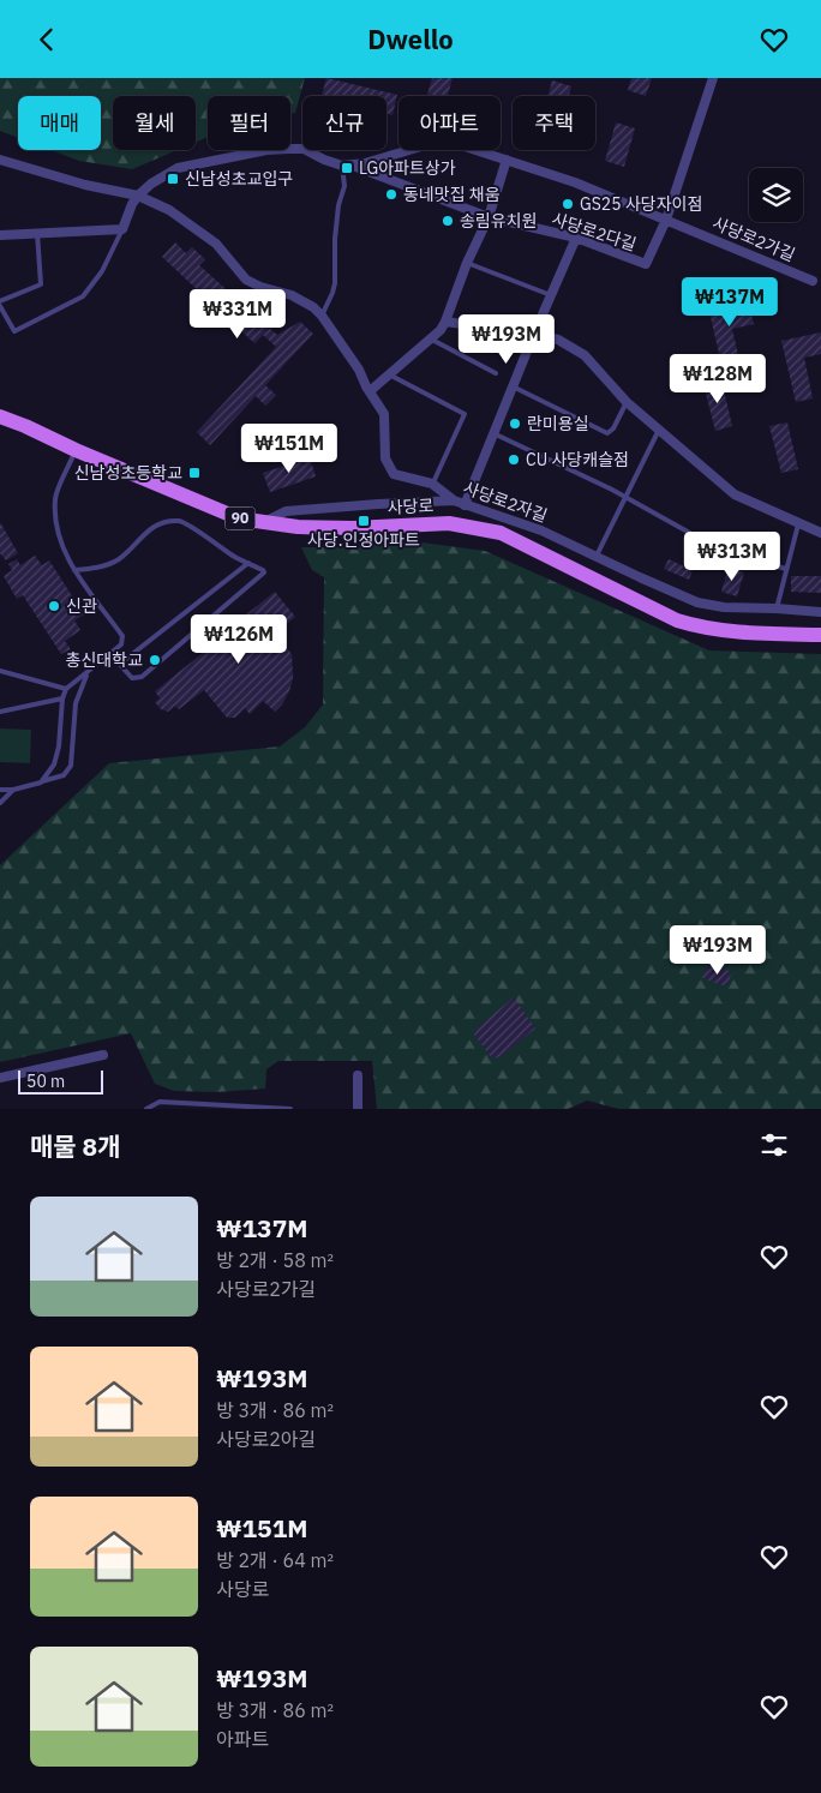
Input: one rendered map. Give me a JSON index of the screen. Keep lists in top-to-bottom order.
{
  "streets": {
    "main road": ["사당로", "90"],
    "street": ["사당로2다길", "사당로2가길", "사당로2자길"]
  },
  "crossings": [
    ["사당로2다길", "사당로2가길"]
  ],
  "places": {
    "transit": [
      "LG아파트상가",
      "신남성초교입구",
      "신남성초등학교",
      "사당.인정아파트"
    ],
    "other": [
      "동네맛집 채움",
      "GS25 사당자이점",
      "송림유치원",
      "란미용실",
      "CU 사당캐슬점",
      "신관",
      "총신대학교"
    ]
  },
  "scale_bar": "50 m",
  "page": {
    "header": "Dwello",
    "chip": [
      "매매",
      "월세",
      "필터",
      "신규",
      "아파트",
      "주택"
    ],
    "price": [
      "₩137M",
      "₩331M",
      "₩193M",
      "₩128M",
      "₩151M",
      "₩313M",
      "₩126M",
      "₩193M"
    ],
    "scale": "50 m",
    "heading": "매물 8개",
    "list": [
      {
        "name": "₩137M",
        "note": "방 2개 · 58 m² · 사당로2가길"
      },
      {
        "name": "₩193M",
        "note": "방 3개 · 86 m² · 사당로2아길"
      },
      {
        "name": "₩151M",
        "note": "방 2개 · 64 m² · 사당로"
      },
      {
        "name": "₩193M",
        "note": "방 3개 · 86 m² · 아파트"
      }
    ]
  }
}
